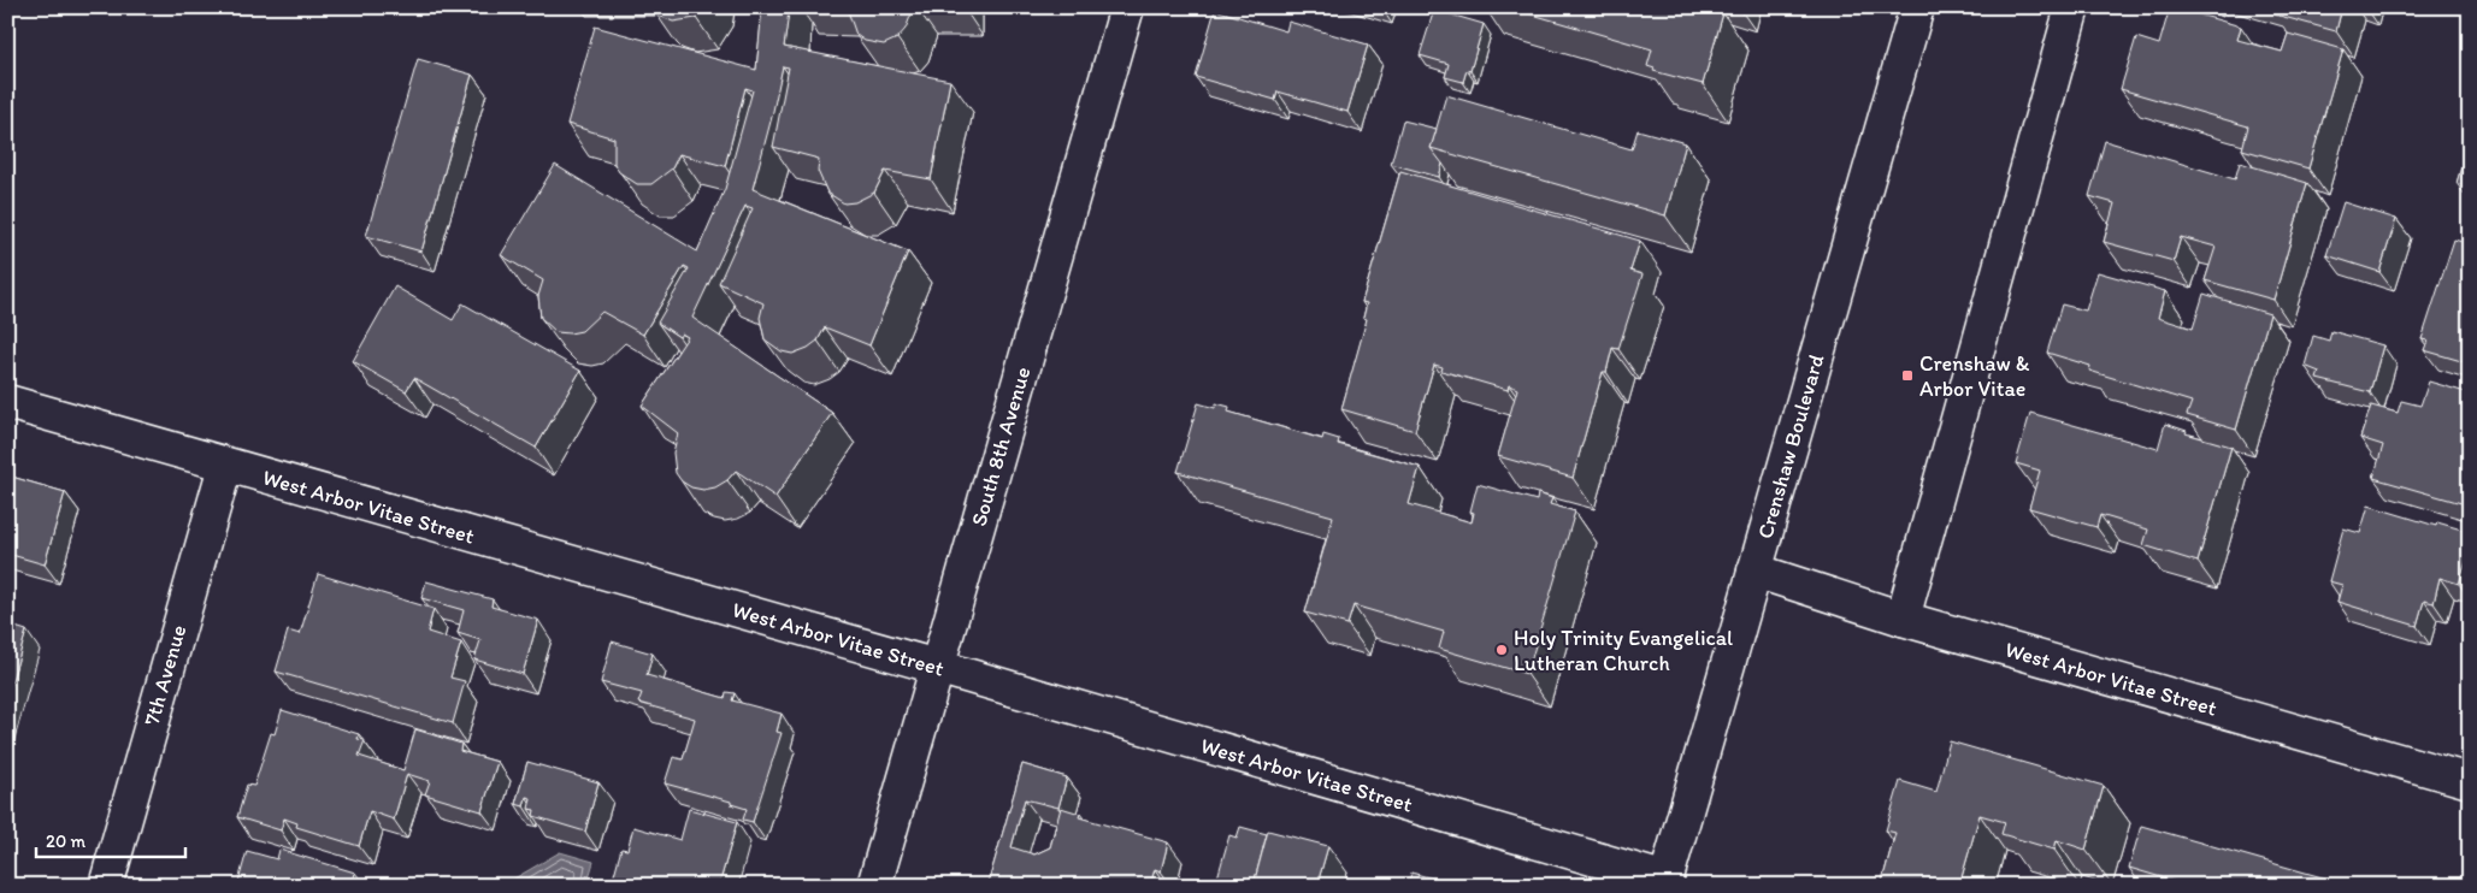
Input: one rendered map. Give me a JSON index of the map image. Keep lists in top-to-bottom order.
{
  "streets": {
    "street": [
      "South 8th Avenue",
      "Crenshaw Boulevard",
      "West Arbor Vitae Street",
      "7th Avenue"
    ]
  },
  "crossings": [
    ["South 8th Avenue", "West Arbor Vitae Street"],
    ["Crenshaw Boulevard", "West Arbor Vitae Street"],
    ["West Arbor Vitae Street", "7th Avenue"]
  ],
  "places": {
    "transit": ["Crenshaw & Arbor Vitae"],
    "other": ["Holy Trinity Evangelical Lutheran Church"]
  },
  "scale_bar": "20 m"
}
